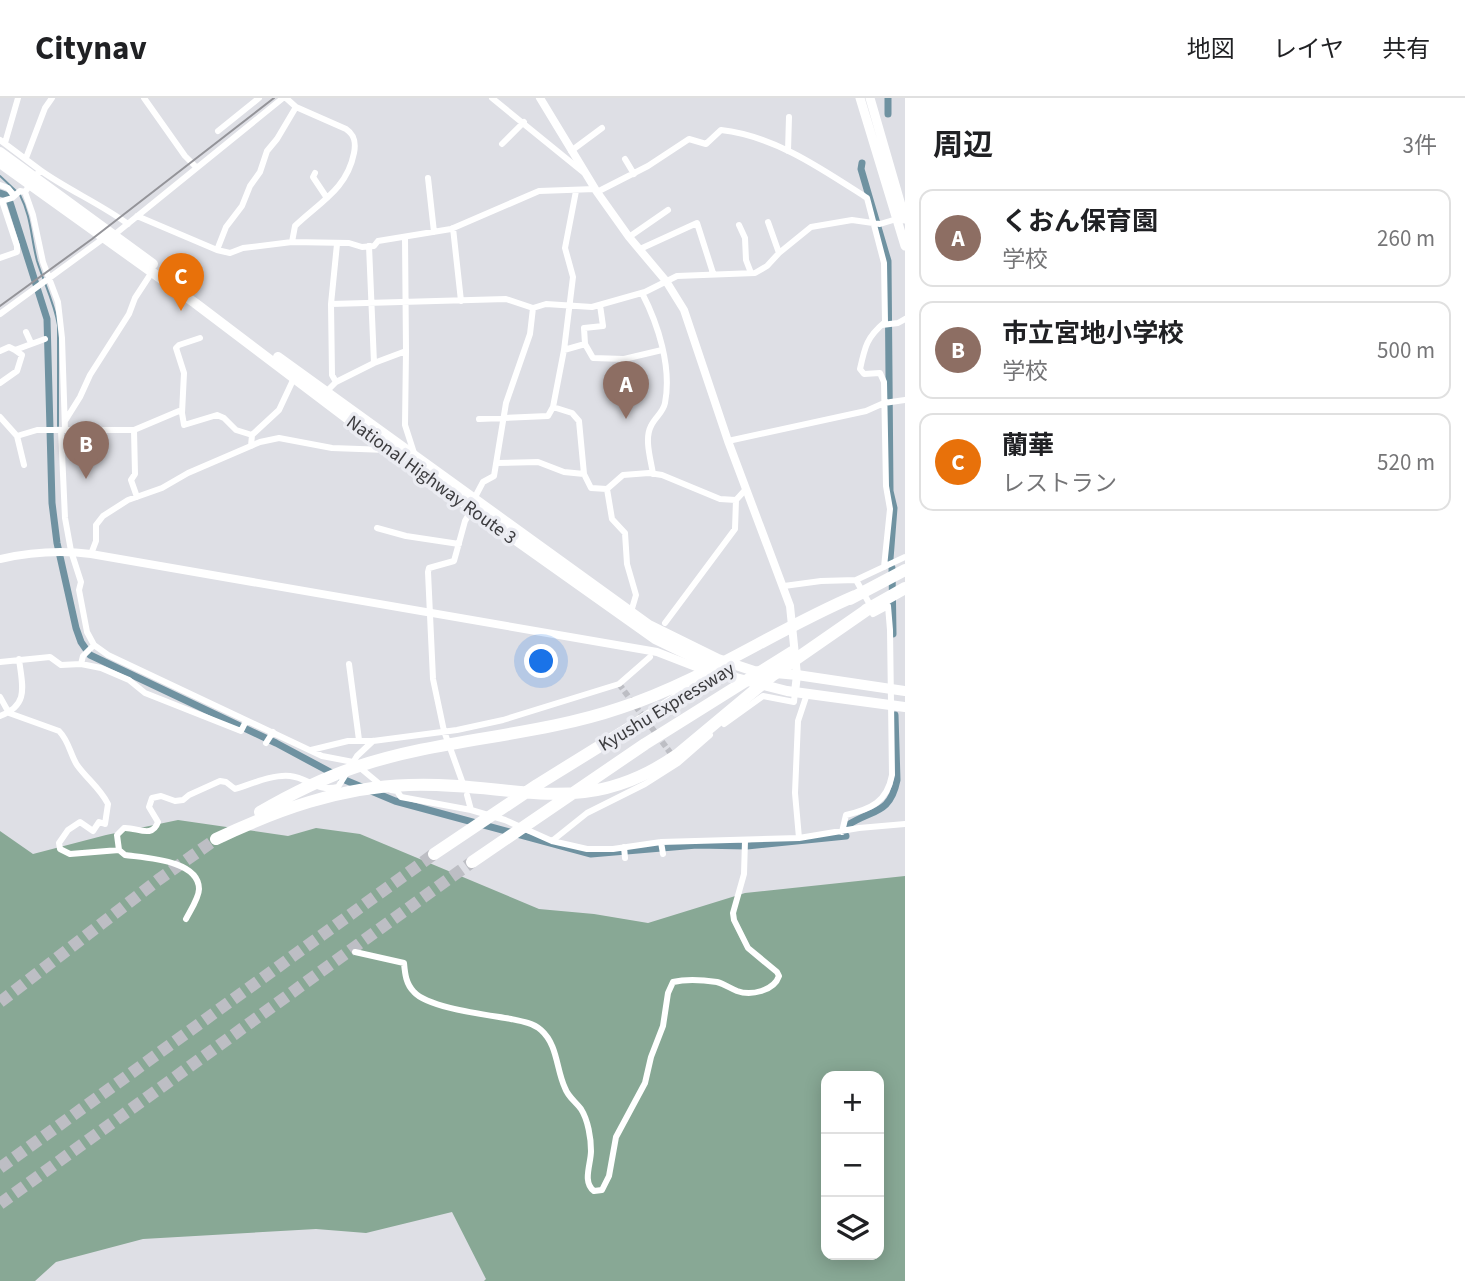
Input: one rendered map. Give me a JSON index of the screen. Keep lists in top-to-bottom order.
{
  "streets": {
    "highway": ["National Highway Route 3", "Kyushu Expressway"]
  },
  "page": {
    "header": "Citynav",
    "nav": ["地図", "レイヤ", "共有"],
    "heading": ["周辺", "3件"],
    "list": [
      {
        "mark": "A",
        "name": "くおん保育園",
        "note": "学校",
        "value": "260 m"
      },
      {
        "mark": "B",
        "name": "市立宮地小学校",
        "note": "学校",
        "value": "500 m"
      },
      {
        "mark": "C",
        "name": "蘭華",
        "note": "レストラン",
        "value": "520 m"
      }
    ],
    "pins": ["C", "A", "B"],
    "map_buttons": ["+", "−"]
  }
}
